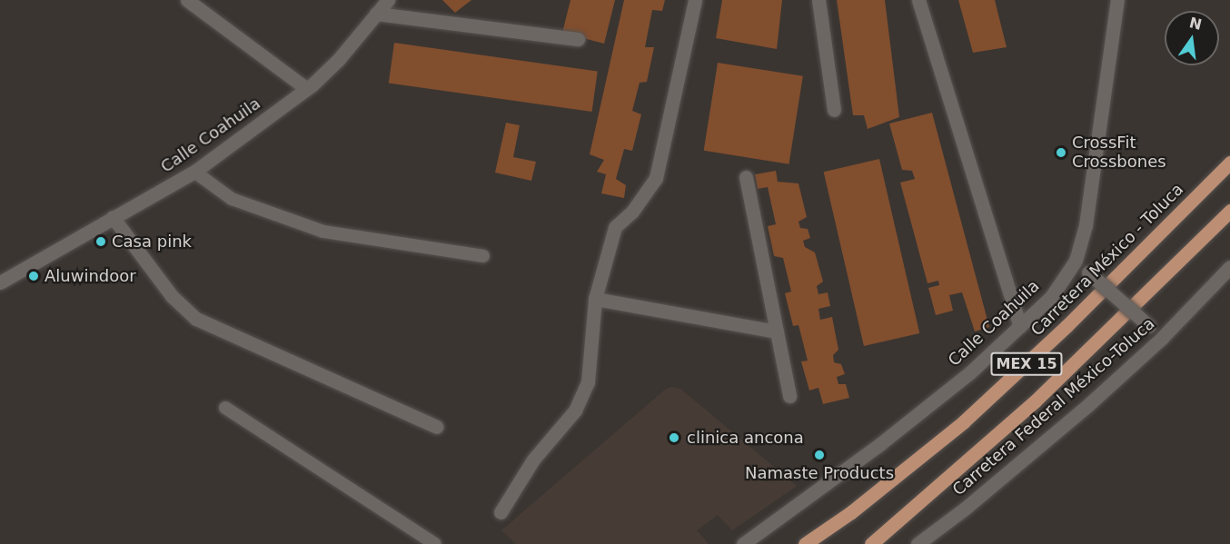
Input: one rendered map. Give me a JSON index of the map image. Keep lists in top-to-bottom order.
{
  "streets": {
    "main road": ["Carretera México - Toluca", "MEX 15"],
    "street": ["Calle Coahuila", "Carretera Federal México-Toluca"]
  },
  "places": [
    "CrossFit Crossbones",
    "Casa pink",
    "Aluwindoor",
    "clinica ancona",
    "Namaste Products"
  ],
  "north": "top"
}
